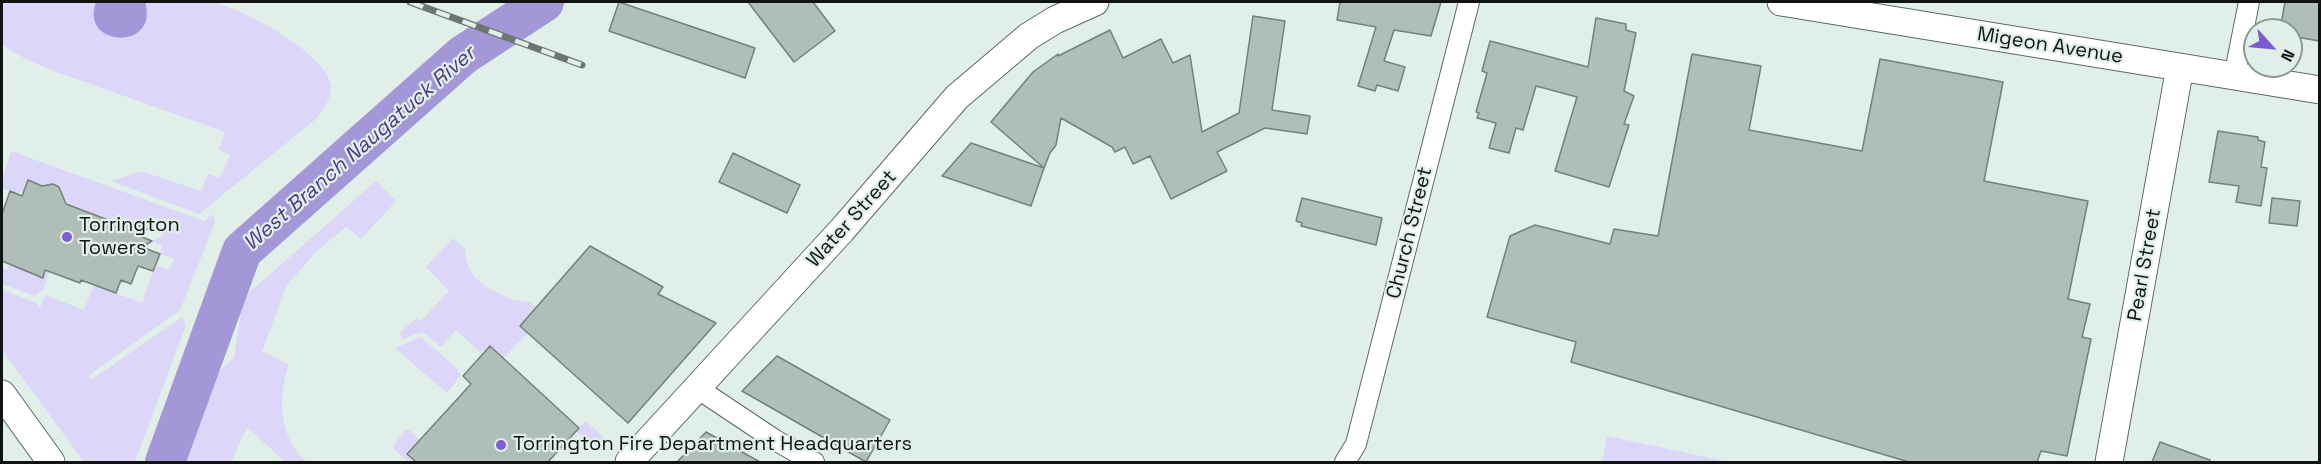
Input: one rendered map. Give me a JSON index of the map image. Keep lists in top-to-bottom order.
{
  "streets": {
    "main road": ["Migeon Avenue", "Water Street", "Pearl Street"],
    "street": ["Church Street"]
  },
  "crossings": [
    ["Migeon Avenue", "Pearl Street"]
  ],
  "water": ["West Branch Naugatuck River"],
  "places": ["Torrington Towers", "Torrington Fire Department Headquarters"],
  "north": "bottom right"
}
